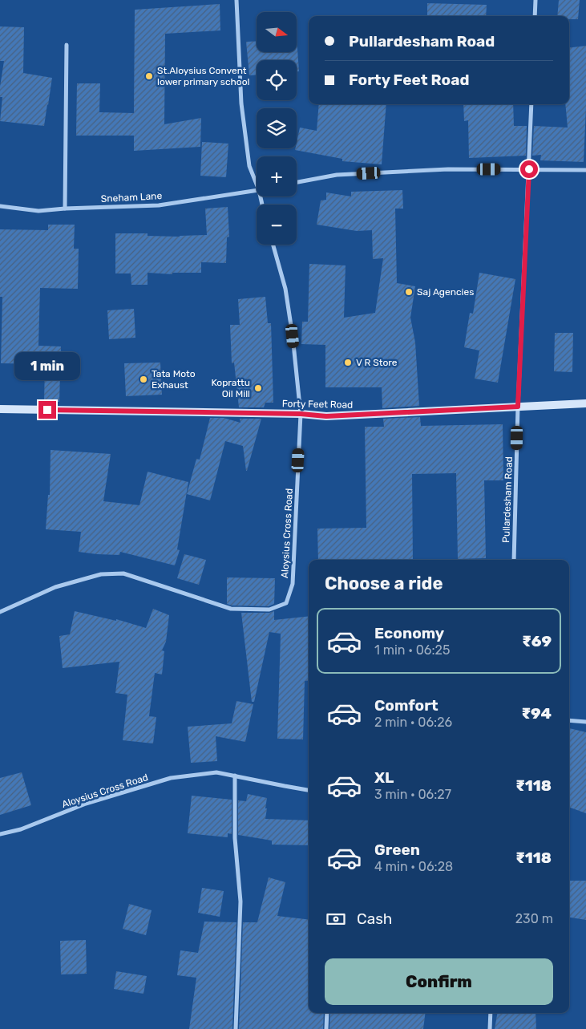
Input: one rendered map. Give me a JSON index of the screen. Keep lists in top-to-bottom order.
{
  "streets": {
    "main road": ["Forty Feet Road"],
    "street": ["Sneham Lane", "Pullardesham Road", "Aloysius Cross Road"]
  },
  "crossings": [
    ["Forty Feet Road", "Pullardesham Road"],
    ["Forty Feet Road", "Aloysius Cross Road"]
  ],
  "places": [
    "St.Aloysius Convent lower primary school",
    "Saj Agencies",
    "V R Store",
    "Tata Moto Exhaust",
    "Koprattu Oil Mill"
  ],
  "north": "right",
  "page": {
    "map_buttons": ["+", "−"],
    "banner": ["Pullardesham Road", "Forty Feet Road"],
    "bubble": "1 min",
    "heading": "Choose a ride",
    "list": [
      {
        "name": "Economy",
        "note": "1 min · 06:25",
        "value": "₹69"
      },
      {
        "name": "Comfort",
        "note": "2 min · 06:26",
        "value": "₹94"
      },
      {
        "name": "XL",
        "note": "3 min · 06:27",
        "value": "₹118"
      },
      {
        "name": "Green",
        "note": "4 min · 06:28",
        "value": "₹118"
      }
    ],
    "pay": ["Cash", "230 m"],
    "buttons": "Confirm"
  }
}
